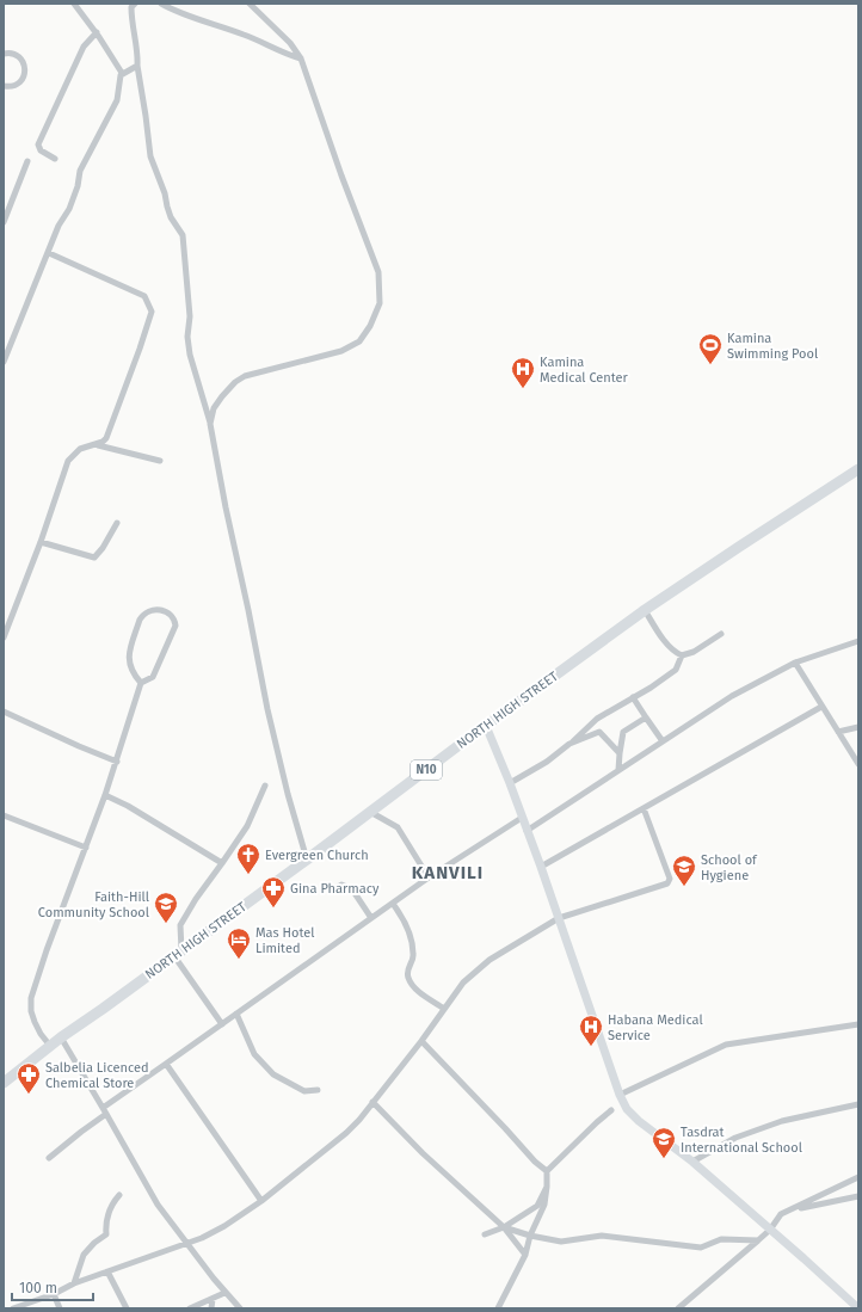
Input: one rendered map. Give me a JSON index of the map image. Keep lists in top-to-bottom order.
{
  "streets": {
    "highway": ["NORTH HIGH STREET", "N10"]
  },
  "districts": ["KANVILI"],
  "places": {
    "sports": ["Kamina Swimming Pool"],
    "hospital": ["Kamina Medical Center", "Habana Medical Service"],
    "church": ["Evergreen Church"],
    "school or university": ["School of Hygiene", "Faith-Hill Community School", "Tasdrat International School"],
    "pharmacy": ["Gina Pharmacy", "Salbelia Licenced Chemical Store"],
    "hotel": ["Mas Hotel Limited"]
  },
  "scale_bar": "100 m"
}
